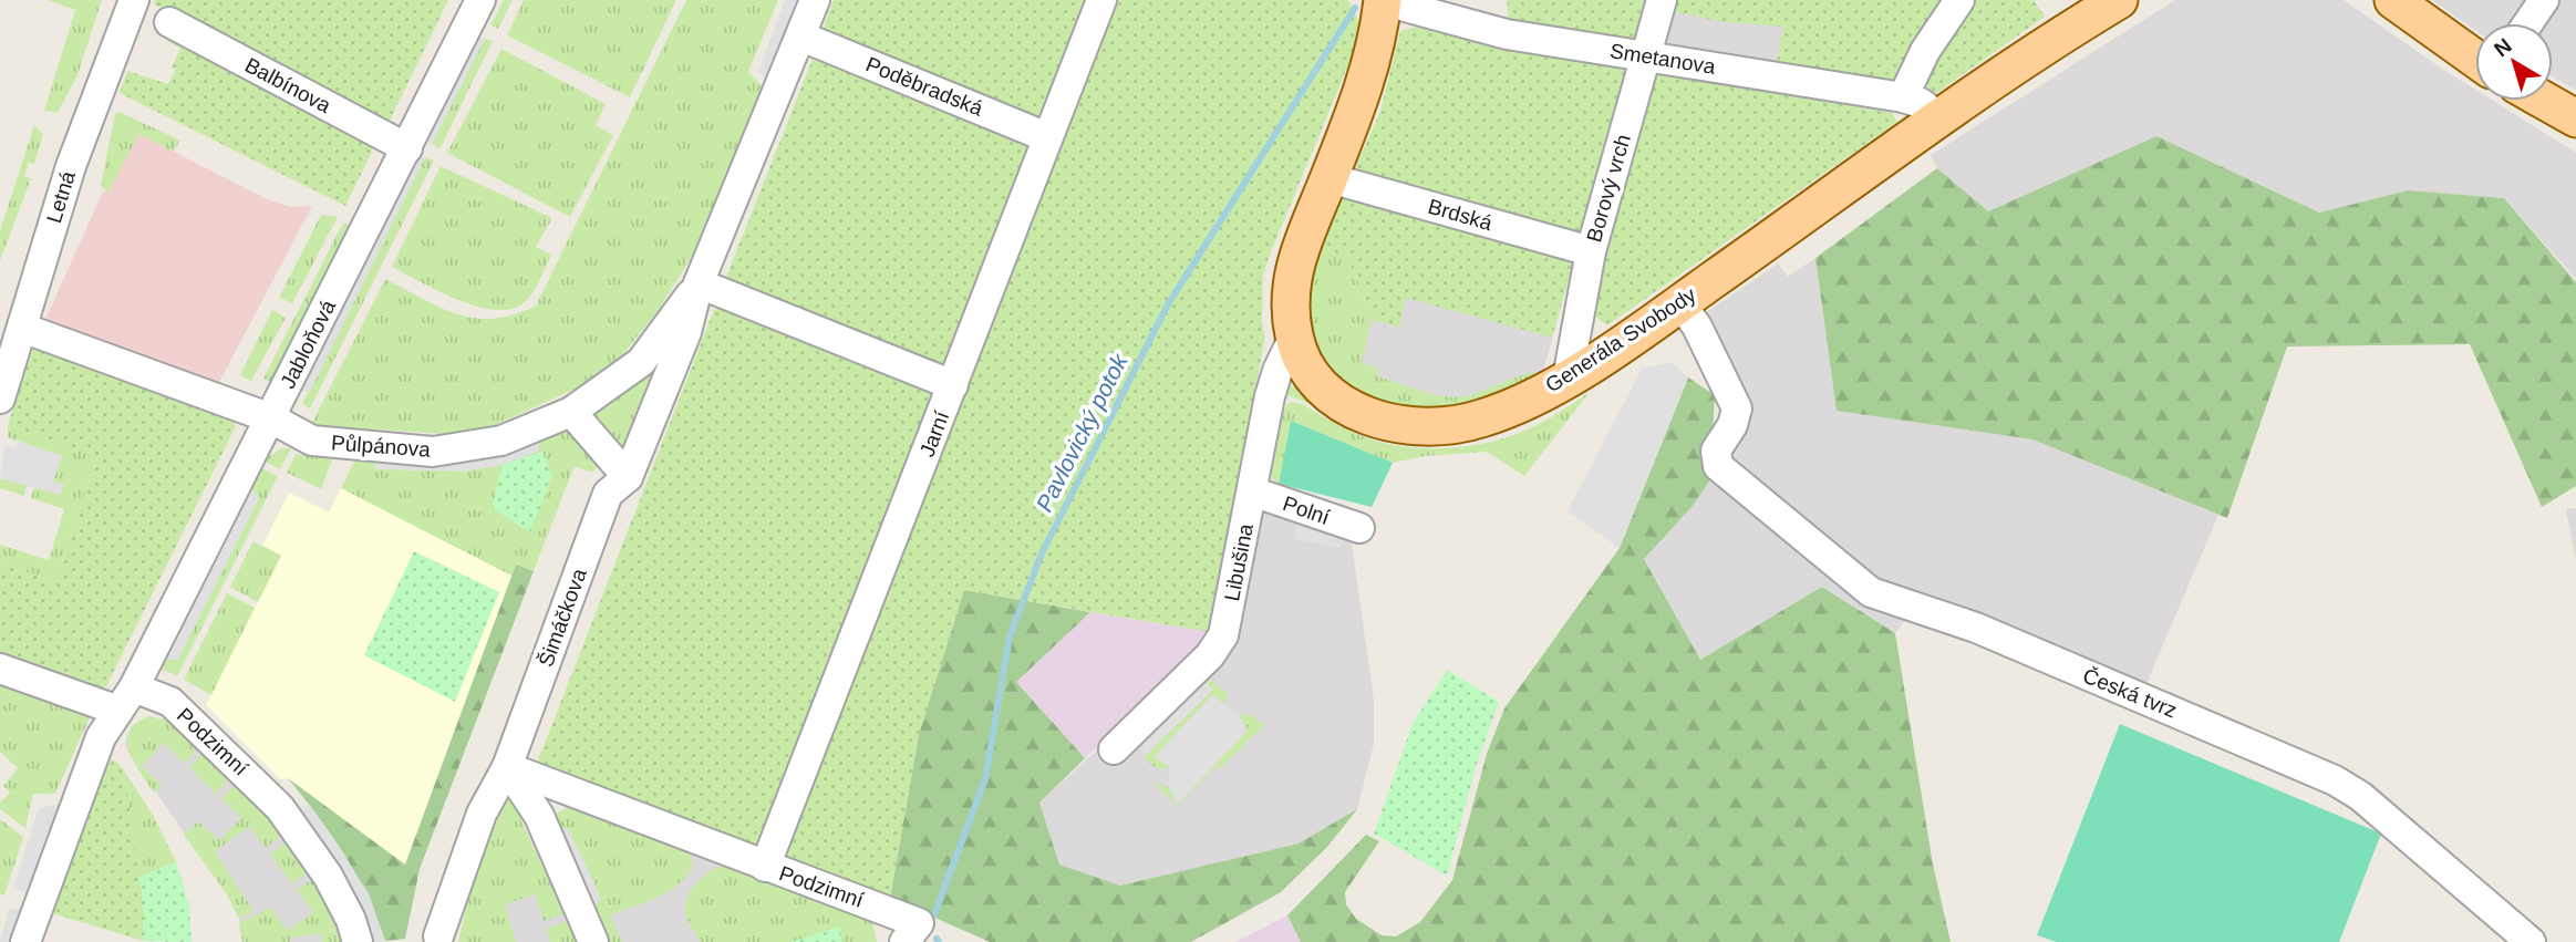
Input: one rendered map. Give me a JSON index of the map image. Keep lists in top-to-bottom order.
{
  "streets": {
    "main road": ["Generála Svobody"],
    "street": [
      "Smetanova",
      "Balbínova",
      "Poděbradská",
      "Borový vrch",
      "Letná",
      "Brdská",
      "Jabloňová",
      "Jarní",
      "Půlpánova",
      "Polní",
      "Libušina",
      "Šimáčkova",
      "Česká tvrz",
      "Podzimní"
    ]
  },
  "crossings": [
    ["Smetanova", "Borový vrch"],
    ["Smetanova", "Generála Svobody"],
    ["Balbínova", "Jabloňová"],
    ["Poděbradská", "Jarní"],
    ["Poděbradská", "Šimáčkova"],
    ["Borový vrch", "Brdská"],
    ["Borový vrch", "Generála Svobody"],
    ["Letná", "Půlpánova"],
    ["Brdská", "Generála Svobody"],
    ["Generála Svobody", "Libušina"],
    ["Generála Svobody", "Česká tvrz"],
    ["Jabloňová", "Půlpánova"],
    ["Jabloňová", "Podzimní"],
    ["Jarní", "Podzimní"],
    ["Půlpánova", "Šimáčkova"],
    ["Polní", "Libušina"],
    ["Šimáčkova", "Podzimní"]
  ],
  "water": ["Pavlovický potok"],
  "north": "top left"
}
